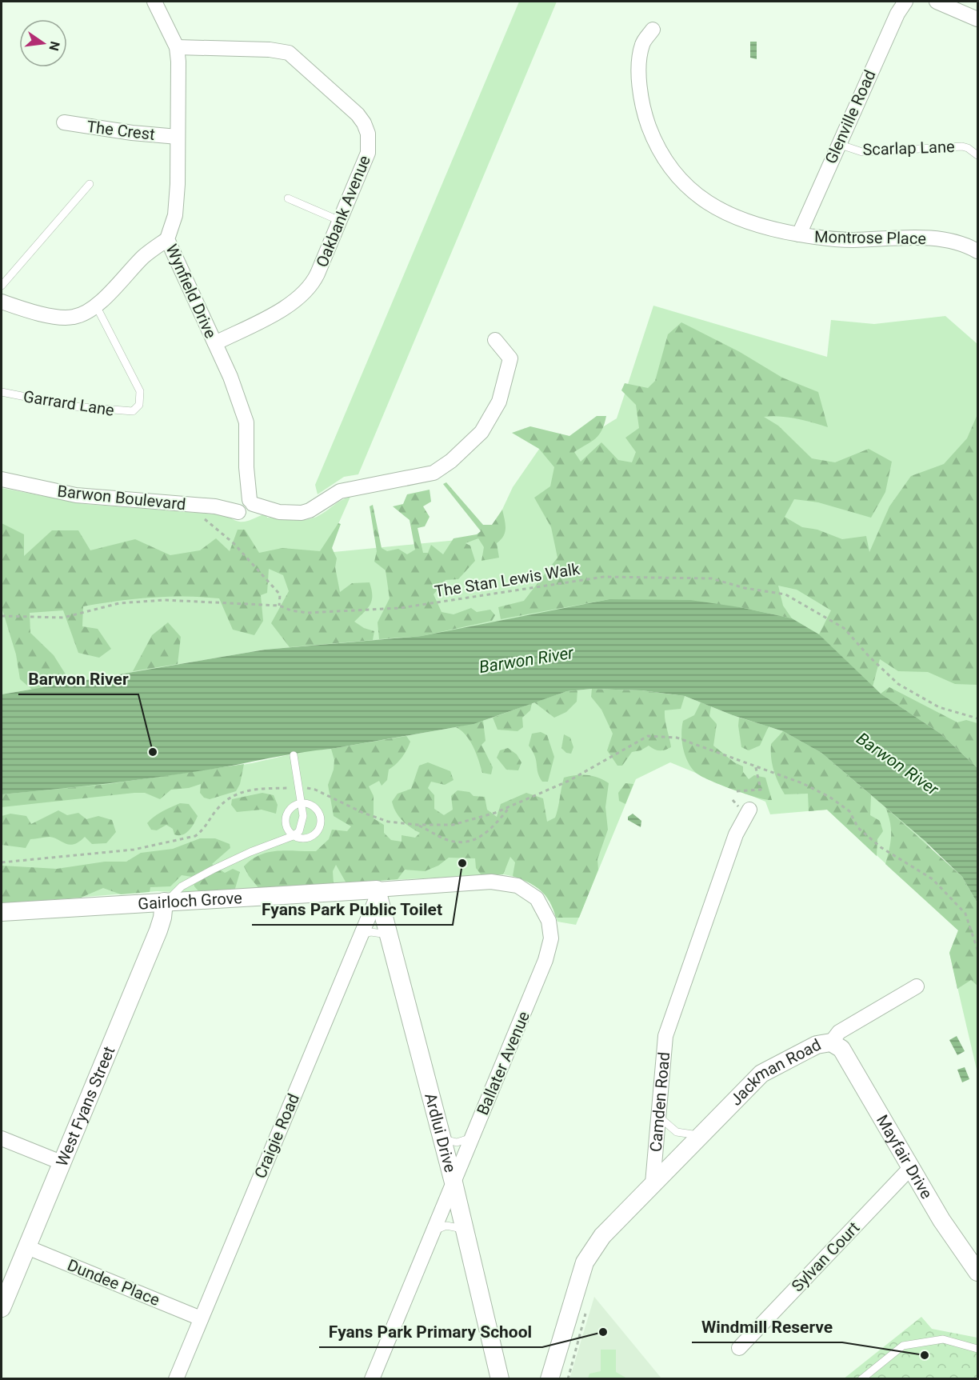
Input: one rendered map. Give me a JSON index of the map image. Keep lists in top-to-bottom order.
{
  "streets": {
    "street": [
      "Glenville Road",
      "The Crest",
      "Oakbank Avenue",
      "Montrose Place",
      "Wynfield Drive",
      "Barwon Boulevard",
      "Gairloch Grove",
      "Ballater Avenue",
      "Jackman Road",
      "Camden Road",
      "West Fyans Street",
      "Ardlui Drive",
      "Craigie Road",
      "Mayfair Drive",
      "Sylvan Court",
      "Dundee Place"
    ],
    "lane": ["Scarlap Lane", "Garrard Lane"],
    "path": ["The Stan Lewis Walk"]
  },
  "crossings": [
    ["Glenville Road", "Scarlap Lane"],
    ["Glenville Road", "Montrose Place"],
    ["The Crest", "Wynfield Drive"],
    ["Oakbank Avenue", "Wynfield Drive"],
    ["Wynfield Drive", "Barwon Boulevard"],
    ["Gairloch Grove", "Ballater Avenue"],
    ["Gairloch Grove", "West Fyans Street"],
    ["Gairloch Grove", "Ardlui Drive"],
    ["Gairloch Grove", "Craigie Road"],
    ["Ballater Avenue", "Ardlui Drive"],
    ["Ballater Avenue", "Craigie Road"],
    ["Jackman Road", "Camden Road"],
    ["Jackman Road", "Mayfair Drive"],
    ["West Fyans Street", "Dundee Place"],
    ["Ardlui Drive", "Craigie Road"],
    ["Craigie Road", "Dundee Place"],
    ["Mayfair Drive", "Sylvan Court"]
  ],
  "water": ["Barwon River"],
  "places": [
    "Barwon River",
    "Fyans Park Public Toilet",
    "Fyans Park Primary School",
    "Windmill Reserve"
  ],
  "north": "right"
}
